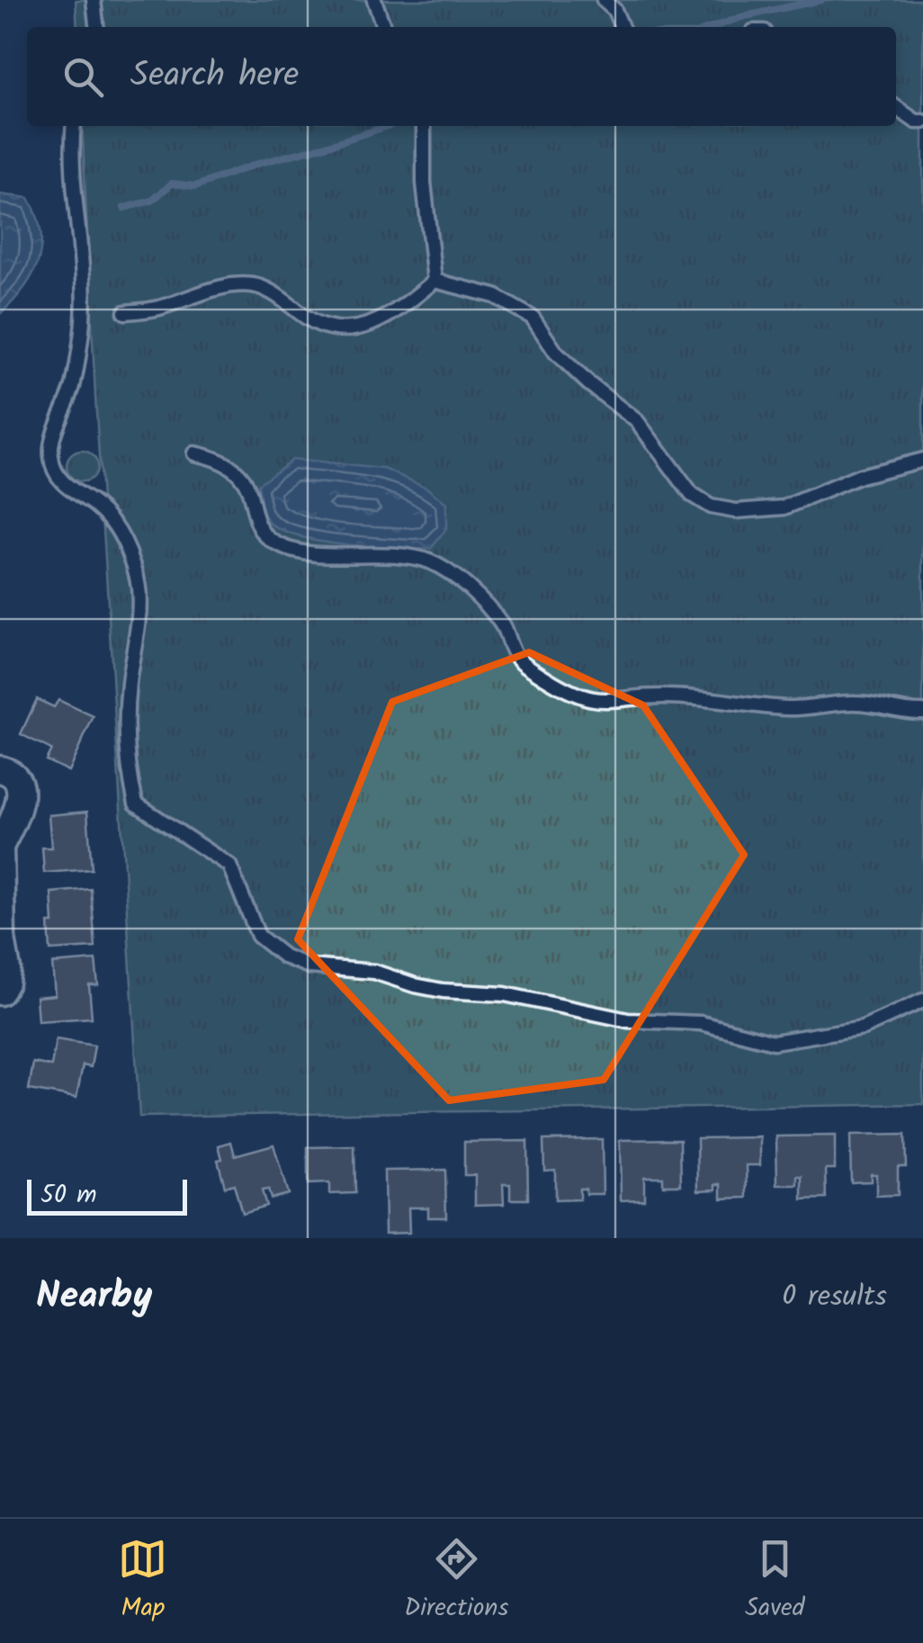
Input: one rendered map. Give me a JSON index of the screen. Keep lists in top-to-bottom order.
{
  "scale_bar": "50 m",
  "page": {
    "search": "Search here",
    "scale": "50 m",
    "heading": ["Nearby", "0 results"],
    "nav": ["Map", "Directions", "Saved"]
  }
}
